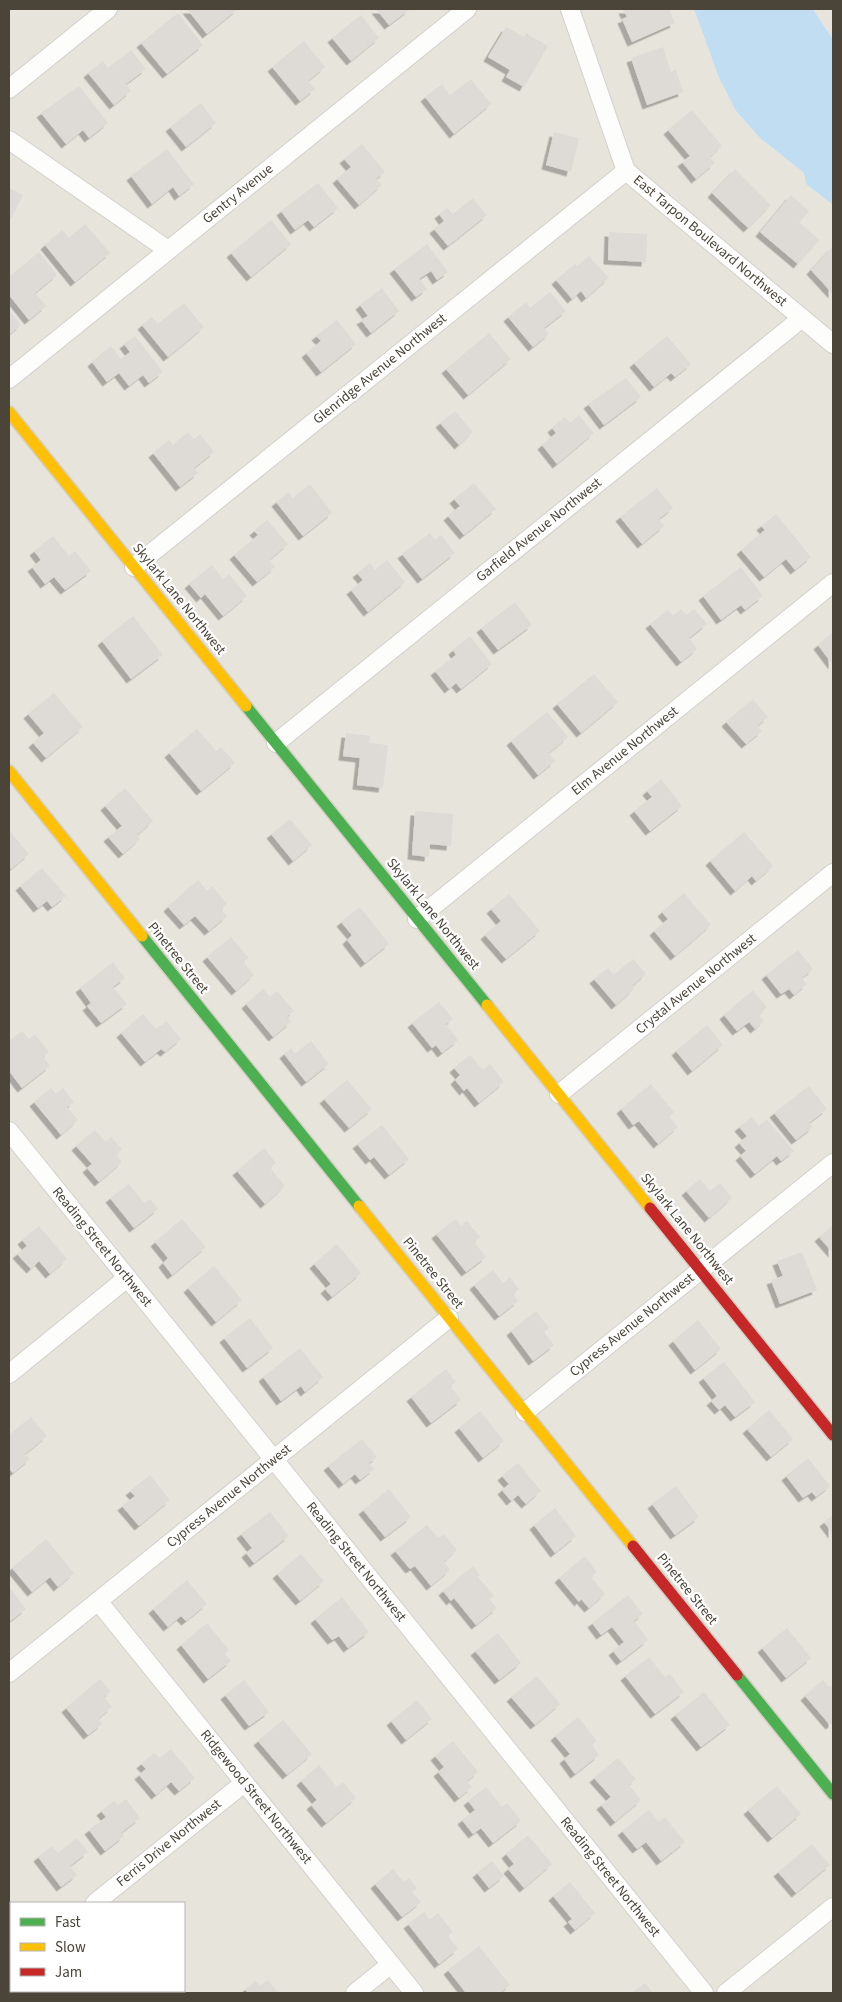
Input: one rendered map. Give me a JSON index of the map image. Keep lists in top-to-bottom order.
{
  "streets": {
    "street": [
      "Gentry Avenue",
      "East Tarpon Boulevard Northwest",
      "Glenridge Avenue Northwest",
      "Garfield Avenue Northwest",
      "Skylark Lane Northwest",
      "Elm Avenue Northwest",
      "Pinetree Street",
      "Crystal Avenue Northwest",
      "Reading Street Northwest",
      "Cypress Avenue Northwest",
      "Ridgewood Street Northwest",
      "Ferris Drive Northwest"
    ]
  },
  "crossings": [
    ["East Tarpon Boulevard Northwest", "Glenridge Avenue Northwest"],
    ["East Tarpon Boulevard Northwest", "Garfield Avenue Northwest"],
    ["Glenridge Avenue Northwest", "Skylark Lane Northwest"],
    ["Garfield Avenue Northwest", "Skylark Lane Northwest"],
    ["Skylark Lane Northwest", "Elm Avenue Northwest"],
    ["Skylark Lane Northwest", "Crystal Avenue Northwest"],
    ["Skylark Lane Northwest", "Cypress Avenue Northwest"],
    ["Pinetree Street", "Cypress Avenue Northwest"],
    ["Reading Street Northwest", "Cypress Avenue Northwest"],
    ["Cypress Avenue Northwest", "Ridgewood Street Northwest"],
    ["Ridgewood Street Northwest", "Ferris Drive Northwest"]
  ],
  "legend": ["Fast", "Slow", "Jam"]
}
